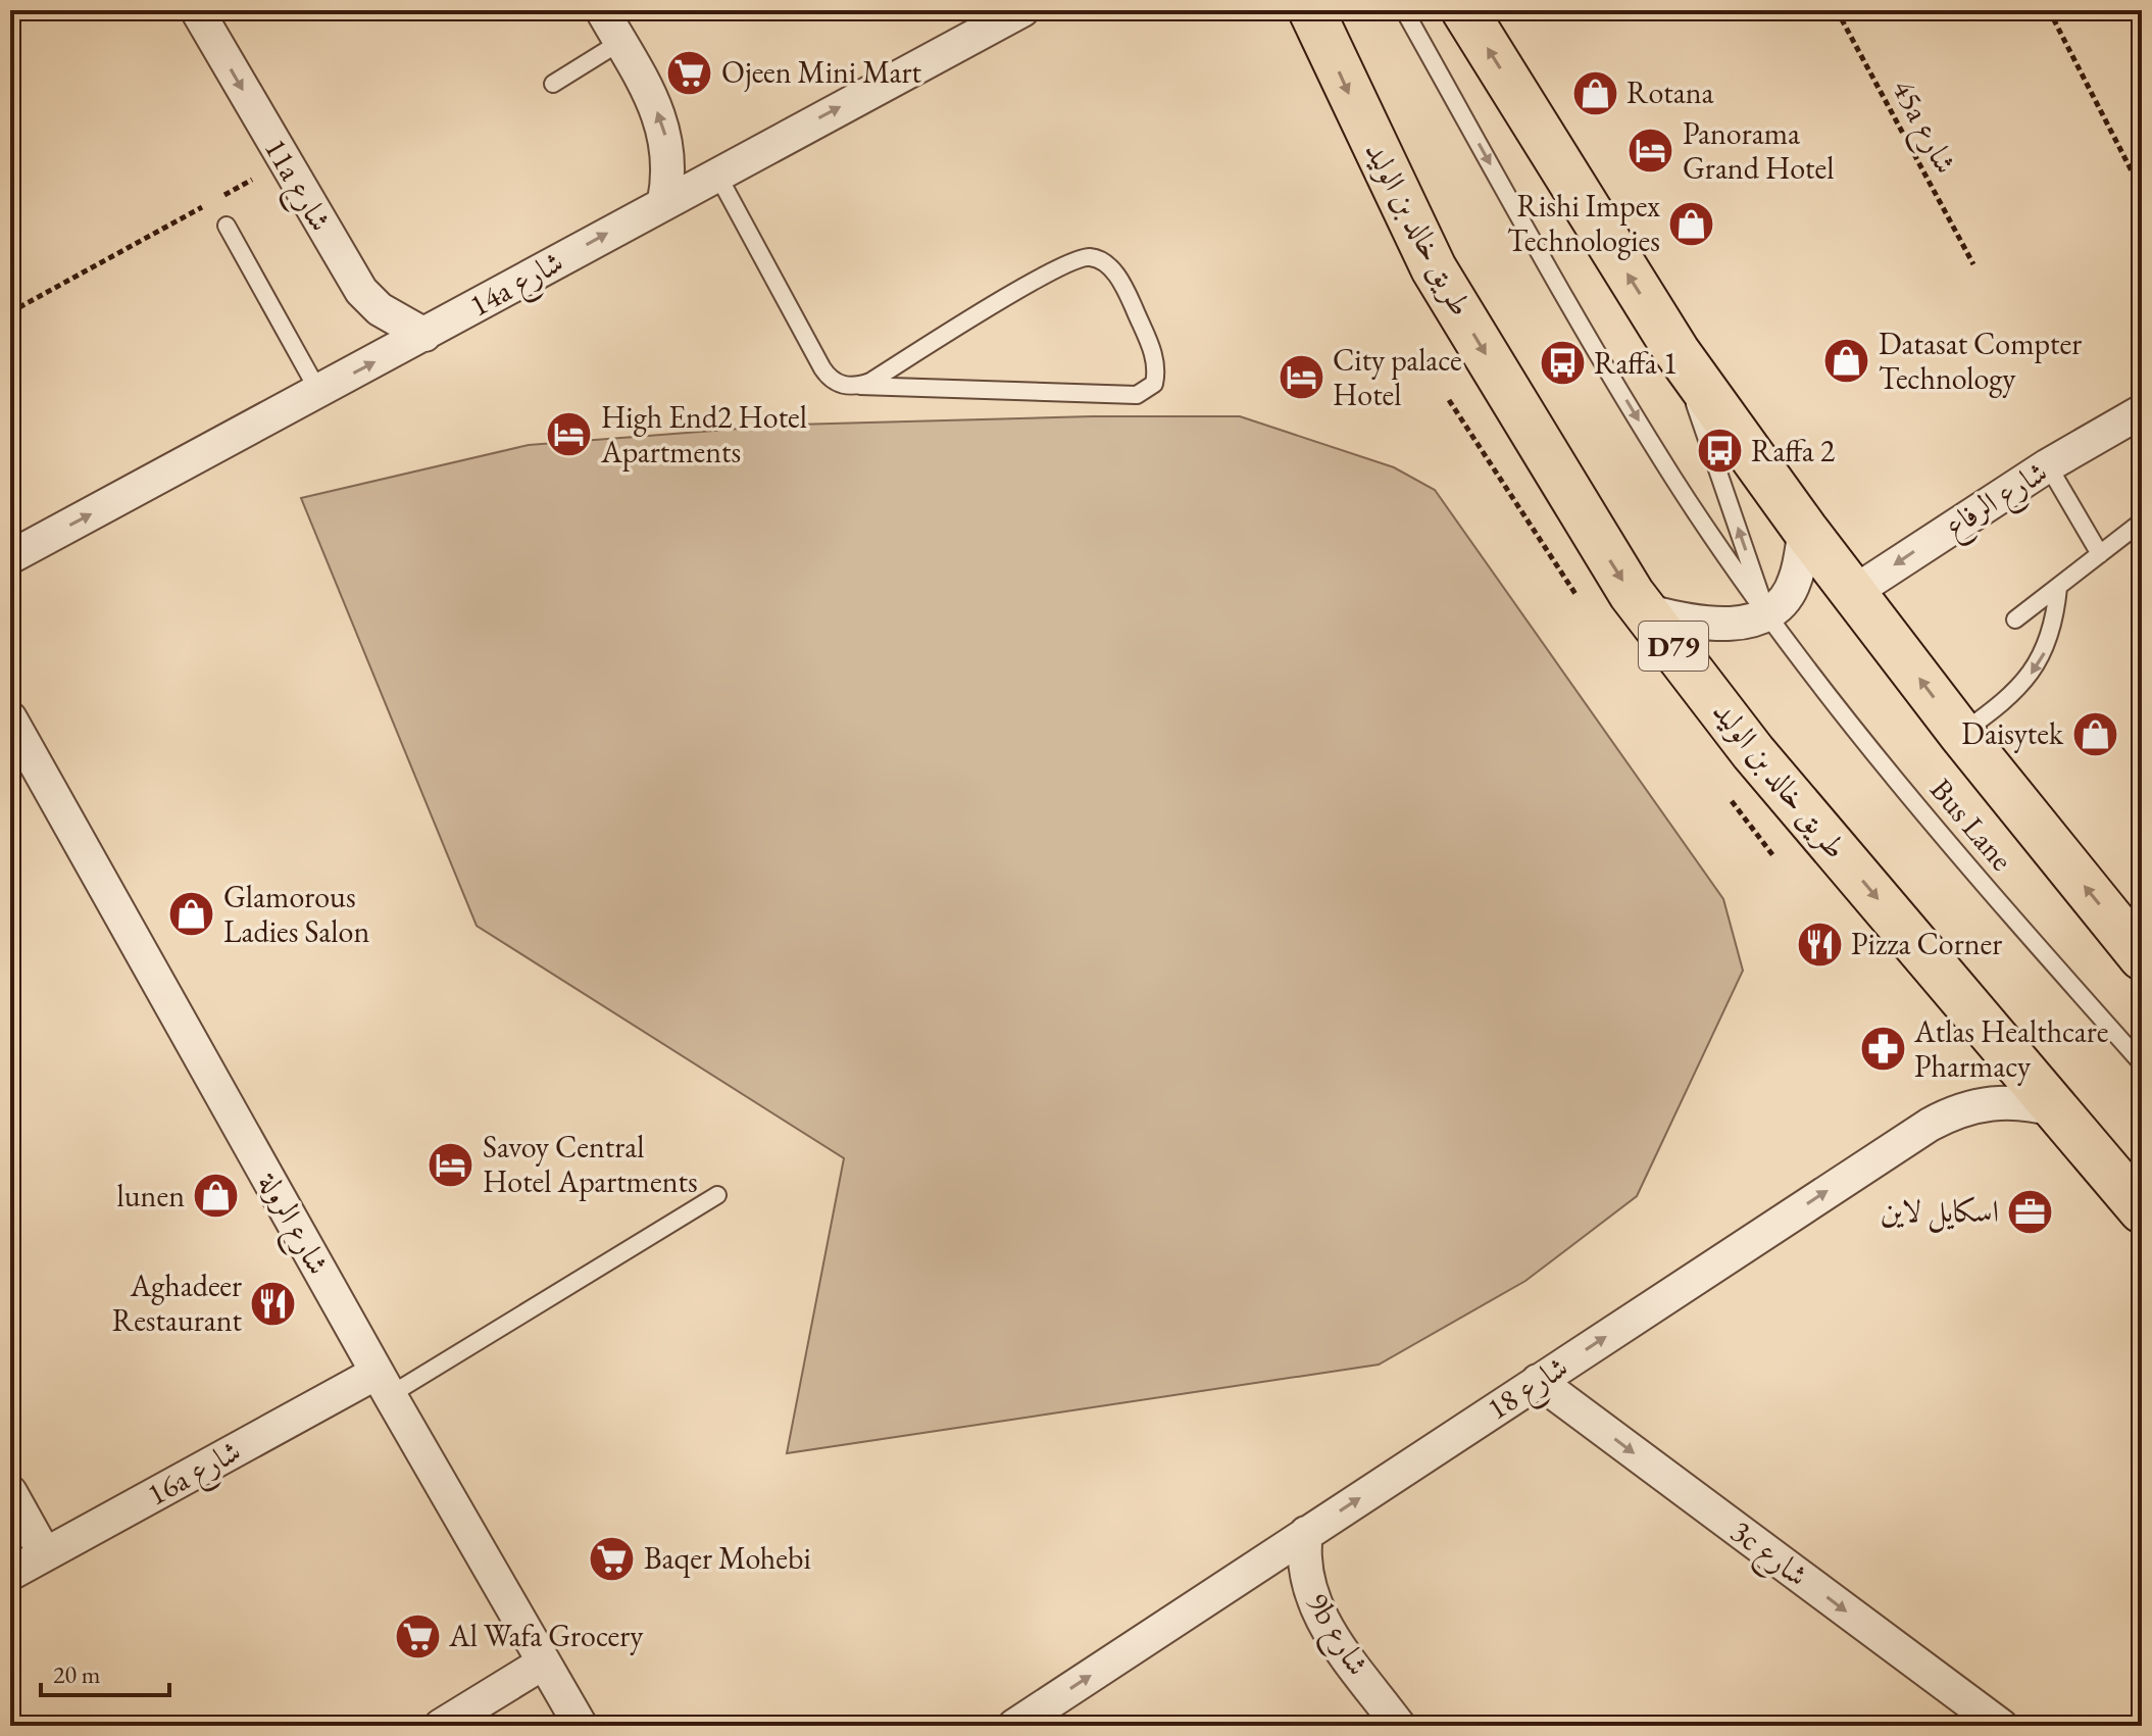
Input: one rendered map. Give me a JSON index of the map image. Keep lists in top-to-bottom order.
{
  "streets": {
    "main road": ["طريق خالد بن الوليد", "D79"],
    "street": [
      "11a شارع",
      "14a شارع",
      "شارع الرفاع",
      "شارع الرولة",
      "شارع 18",
      "16a شارع",
      "3c شارع",
      "9b شارع"
    ],
    "lane": ["Bus Lane"],
    "path": ["45a شارع"]
  },
  "crossings": [
    ["11a شارع", "14a شارع"],
    ["طريق خالد بن الوليد", "شارع 18"],
    ["شارع الرولة", "16a شارع"],
    ["شارع 18", "3c شارع"],
    ["شارع 18", "9b شارع"]
  ],
  "one_way": [
    "11a شارع",
    "14a شارع",
    "شارع الرفاع",
    "شارع 18",
    "3c شارع"
  ],
  "places": {
    "supermarket": ["Ojeen Mini Mart", "Baqer Mohebi", "Al Wafa Grocery"],
    "shop": [
      "Rotana",
      "Rishi Impex Technologies",
      "Datasat Compter Technology",
      "Daisytek",
      "Glamorous Ladies Salon",
      "lunen"
    ],
    "hotel": [
      "Panorama Grand Hotel",
      "City palace Hotel",
      "High End2 Hotel Apartments",
      "Savoy Central Hotel Apartments"
    ],
    "bus stop": ["Raffa 1", "Raffa 2"],
    "restaurant": ["Pizza Corner", "Aghadeer Restaurant"],
    "pharmacy": ["Atlas Healthcare Pharmacy"],
    "office": ["اسكايل لاين"]
  },
  "scale_bar": "20 m"
}
